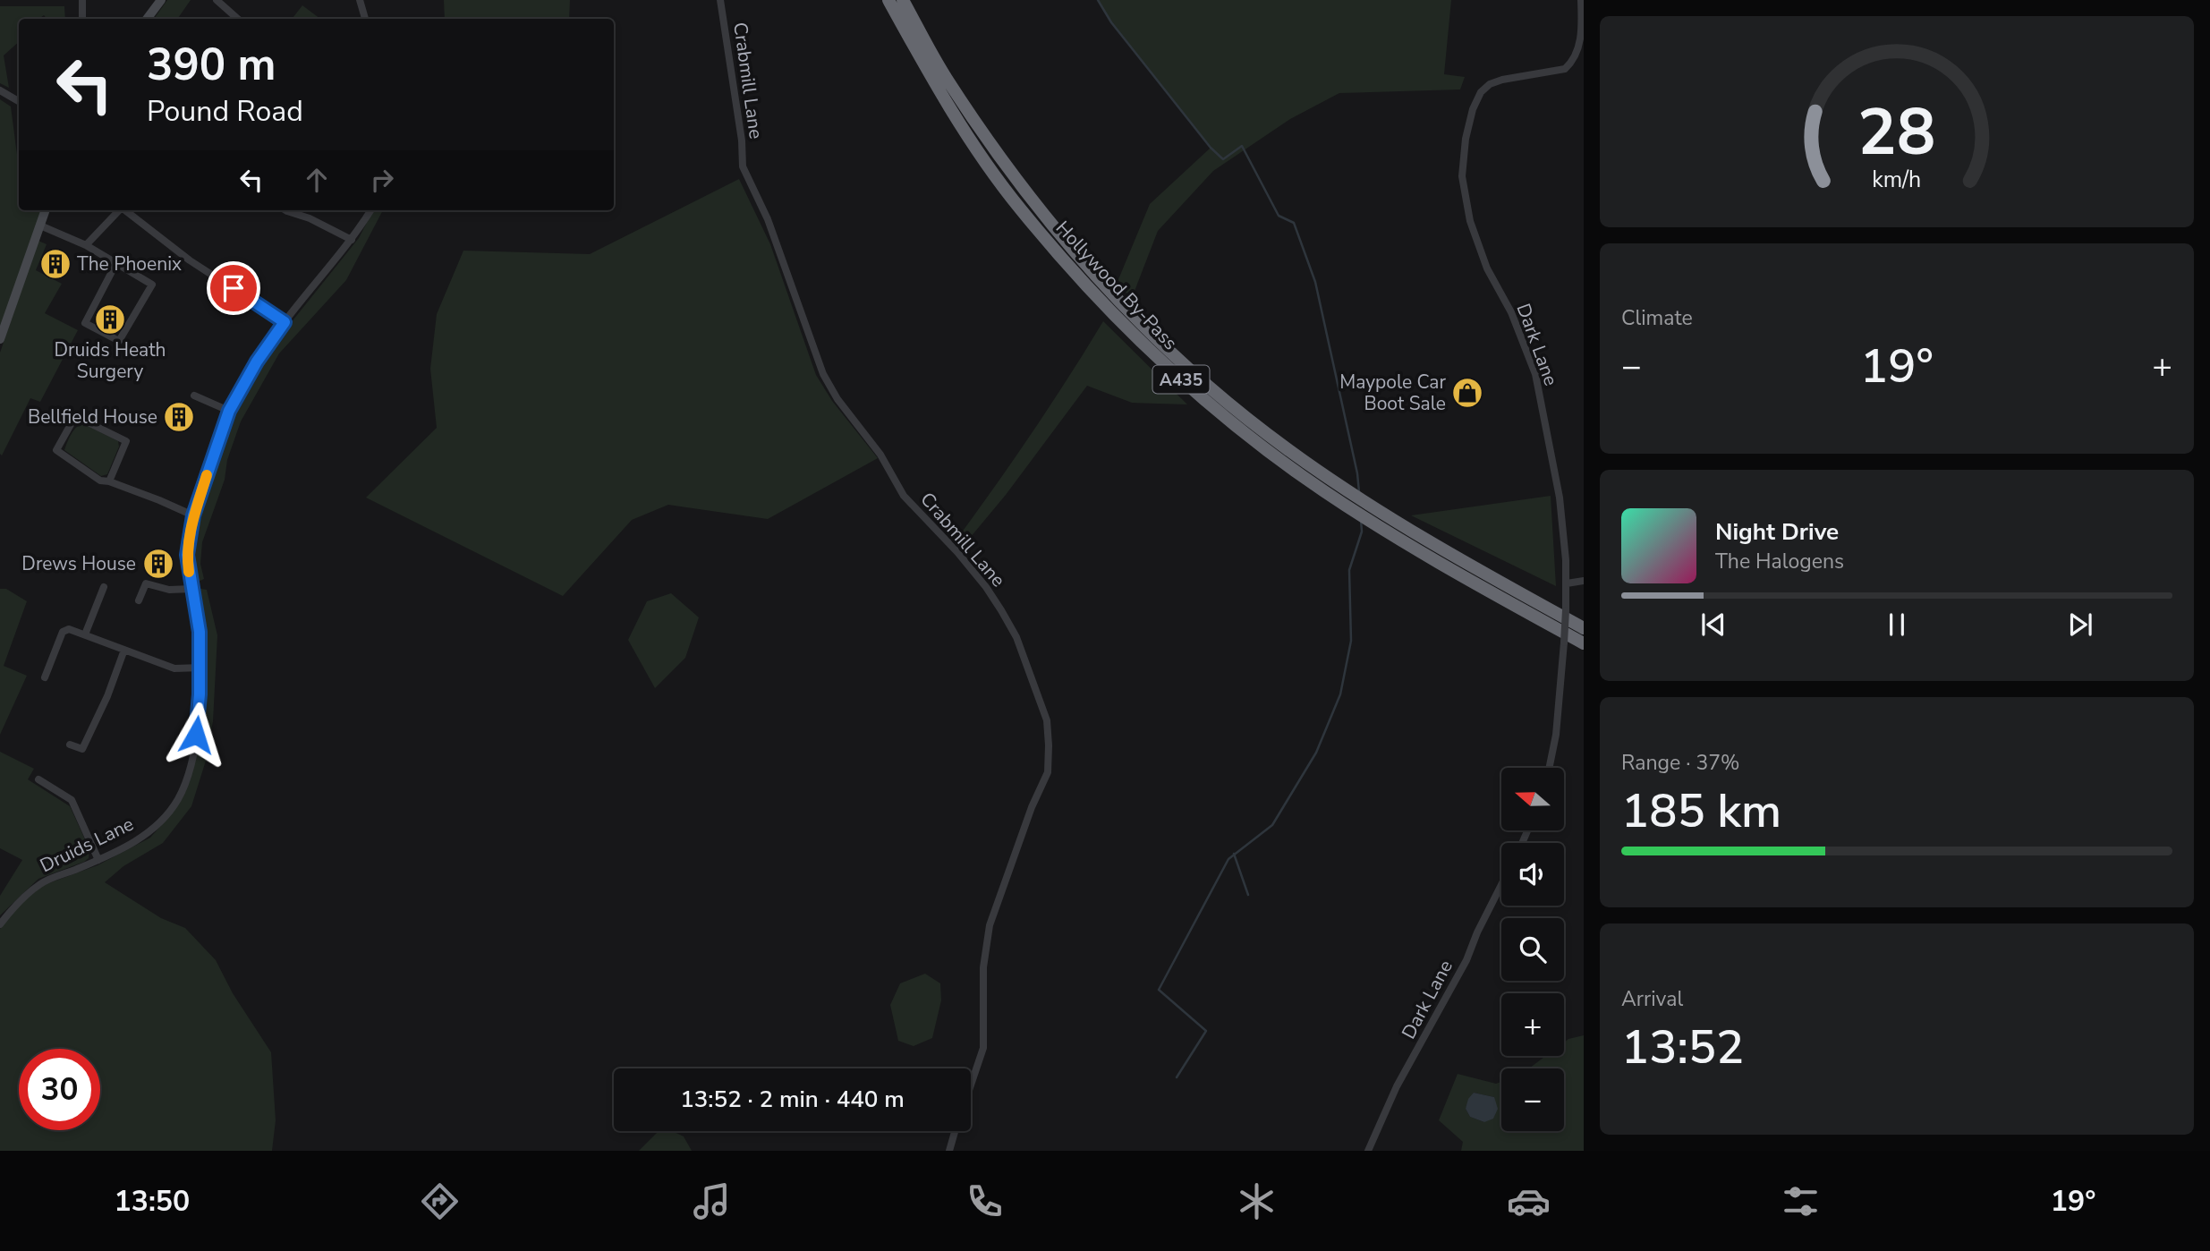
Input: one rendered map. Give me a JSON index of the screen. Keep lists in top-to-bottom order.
{
  "streets": {
    "highway": ["Hollywood By-Pass", "A435"],
    "street": ["Crabmill Lane", "Dark Lane", "Druids Lane"]
  },
  "places": {
    "building": [
      "The Phoenix",
      "Druids Heath Surgery",
      "Bellfield House",
      "Drews House"
    ],
    "shop": ["Maypole Car Boot Sale"]
  },
  "north": "left",
  "page": {
    "turn": ["390 m", "Pound Road"],
    "tile": [
      "Climate",
      ["Range · 37%", "185 km"],
      ["Arrival", "13:52"]
    ],
    "heat": ["−", "19°", "+"],
    "song": ["Night Drive", "The Halogens"],
    "map_buttons": ["+", "−"],
    "limit": "30",
    "trip": "13:52 · 2 min · 440 m",
    "tabs": ["13:50", "19°"],
    "gauge": ["28", "km/h"]
  }
}
